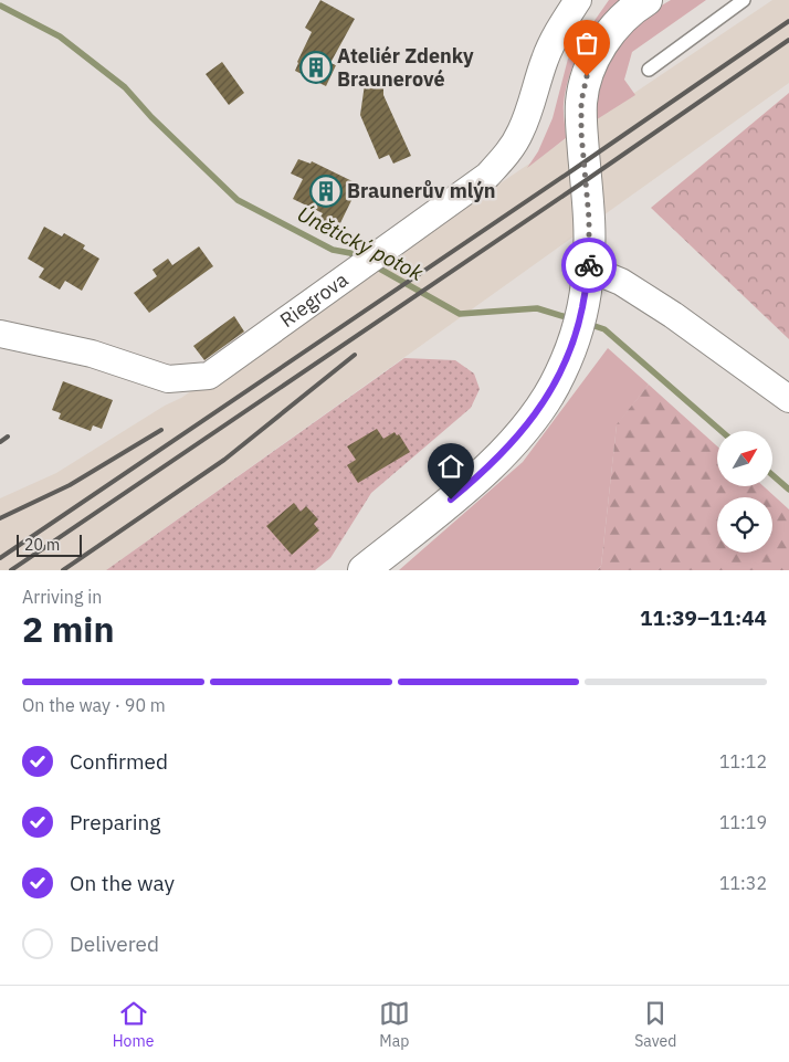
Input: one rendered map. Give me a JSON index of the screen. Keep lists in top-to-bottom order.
{
  "streets": {
    "street": ["Riegrova"]
  },
  "water": ["Únětický potok"],
  "places": {
    "building": ["Ateliér Zdenky Braunerové", "Braunerův mlýn"]
  },
  "scale_bar": "20 m",
  "north": "top right",
  "page": {
    "scale": "20 m",
    "heading": ["2 min", "Arriving in", "11:39–11:44"],
    "bar": "On the way · 90 m",
    "list": [
      ["Confirmed", "11:12"],
      ["Preparing", "11:19"],
      ["On the way", "11:32"],
      "Delivered"
    ],
    "tabs": ["Home", "Map", "Saved"]
  }
}
